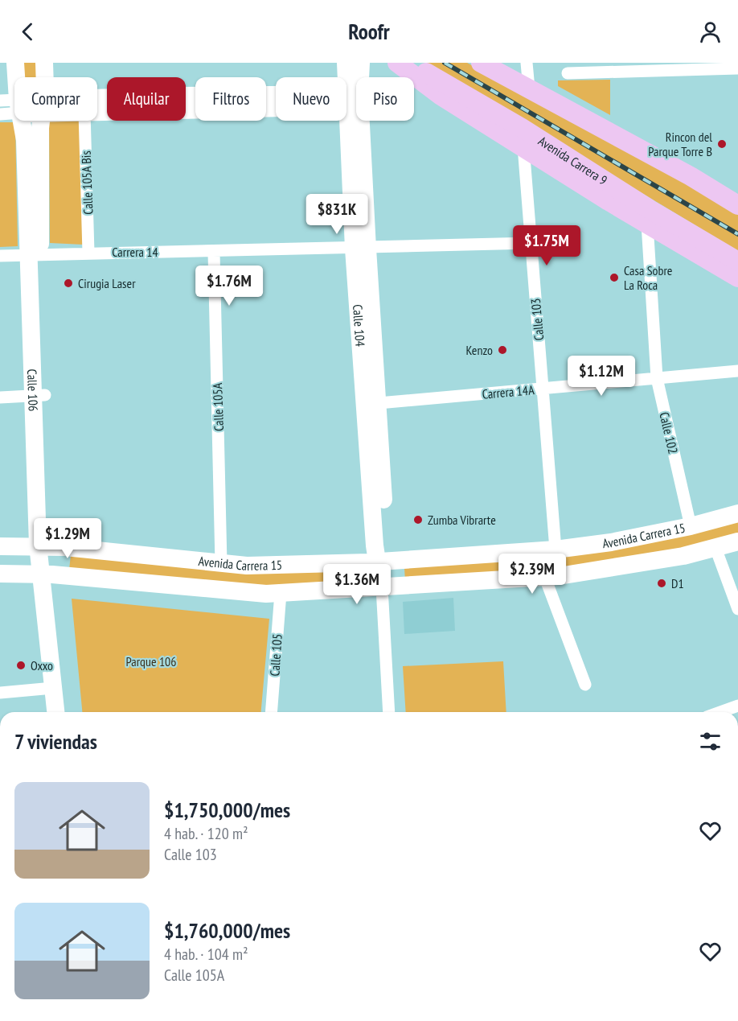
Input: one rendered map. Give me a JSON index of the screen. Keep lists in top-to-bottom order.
{
  "streets": {
    "main road": [
      "Avenida Carrera 9",
      "Calle 104",
      "Calle 106",
      "Avenida Carrera 15"
    ],
    "street": [
      "Calle 105A Bis",
      "Carrera 14",
      "Calle 103",
      "Carrera 14A",
      "Calle 105A",
      "Calle 102",
      "Calle 105"
    ]
  },
  "crossings": [
    ["Calle 105A Bis", "Carrera 14"],
    ["Carrera 14", "Calle 103"],
    ["Carrera 14", "Calle 104"],
    ["Carrera 14", "Calle 106"],
    ["Carrera 14", "Calle 105A"],
    ["Calle 103", "Carrera 14A"],
    ["Calle 103", "Avenida Carrera 15"],
    ["Calle 104", "Carrera 14A"],
    ["Calle 104", "Avenida Carrera 15"],
    ["Calle 106", "Avenida Carrera 15"],
    ["Carrera 14A", "Calle 102"],
    ["Calle 105A", "Avenida Carrera 15"],
    ["Calle 102", "Avenida Carrera 15"],
    ["Avenida Carrera 15", "Calle 105"]
  ],
  "parks": ["Parque 106"],
  "places": [
    "Rincon del Parque Torre B",
    "Casa Sobre La Roca",
    "Cirugia Laser",
    "Kenzo",
    "Zumba Vibrarte",
    "D1",
    "Oxxo"
  ],
  "page": {
    "header": "Roofr",
    "chip": [
      "Comprar",
      "Alquilar",
      "Filtros",
      "Nuevo",
      "Piso"
    ],
    "price": [
      "$831K",
      "$1.75M",
      "$1.76M",
      "$1.12M",
      "$1.29M",
      "$2.39M",
      "$1.36M"
    ],
    "heading": "7 viviendas",
    "list": [
      {
        "name": "$1,750,000/mes",
        "note": "4 hab. · 120 m² · Calle 103"
      },
      {
        "name": "$1,760,000/mes",
        "note": "4 hab. · 104 m² · Calle 105A"
      }
    ]
  }
}
